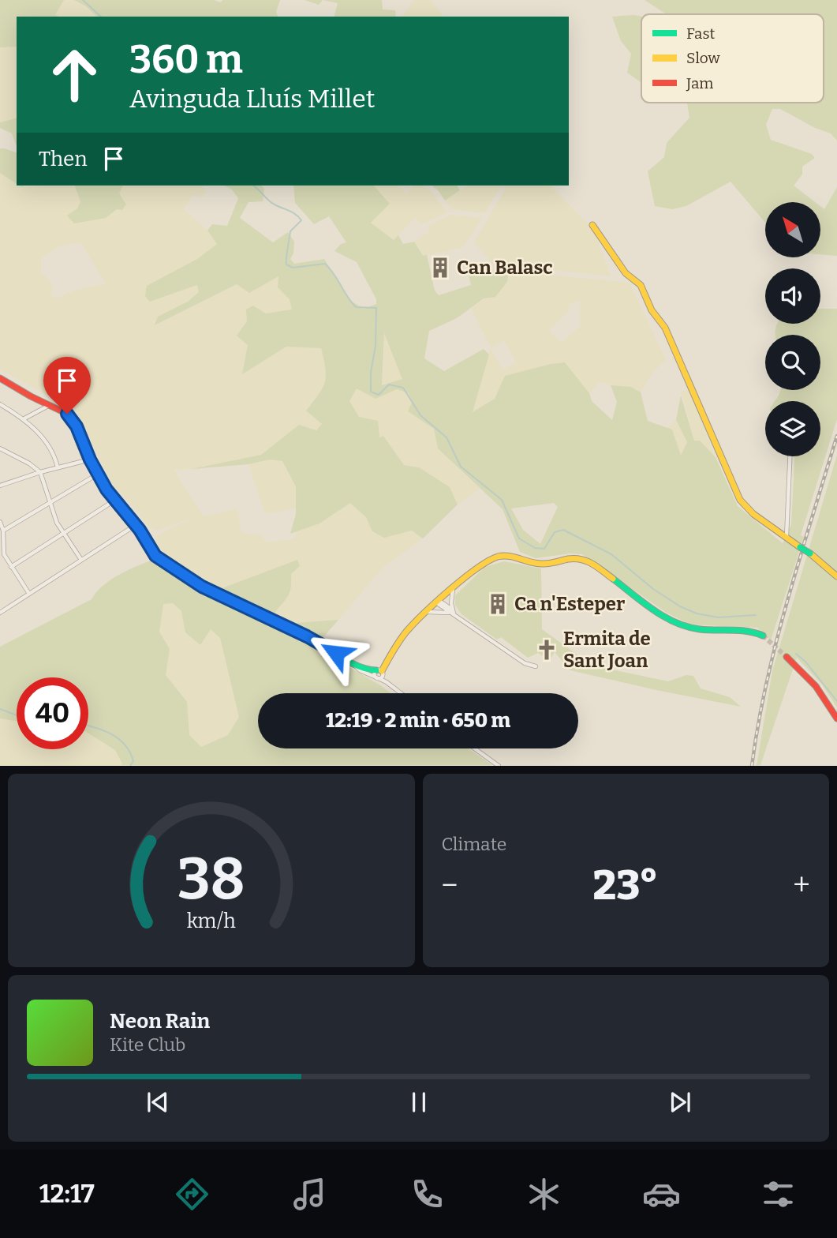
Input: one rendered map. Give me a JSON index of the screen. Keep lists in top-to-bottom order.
{
  "places": {
    "building": ["Can Balasc", "Ca n'Esteper"],
    "church": ["Ermita de Sant Joan"]
  },
  "legend": ["Fast", "Slow", "Jam"],
  "north": "top left",
  "page": {
    "turn": ["360 m", "Avinguda Lluís Millet"],
    "then": "Then",
    "limit": "40",
    "trip": "12:19 · 2 min · 650 m",
    "tile": "Climate",
    "heat": ["−", "23°", "+"],
    "song": ["Neon Rain", "Kite Club"],
    "tabs": "12:17",
    "gauge": ["38", "km/h"]
  }
}
